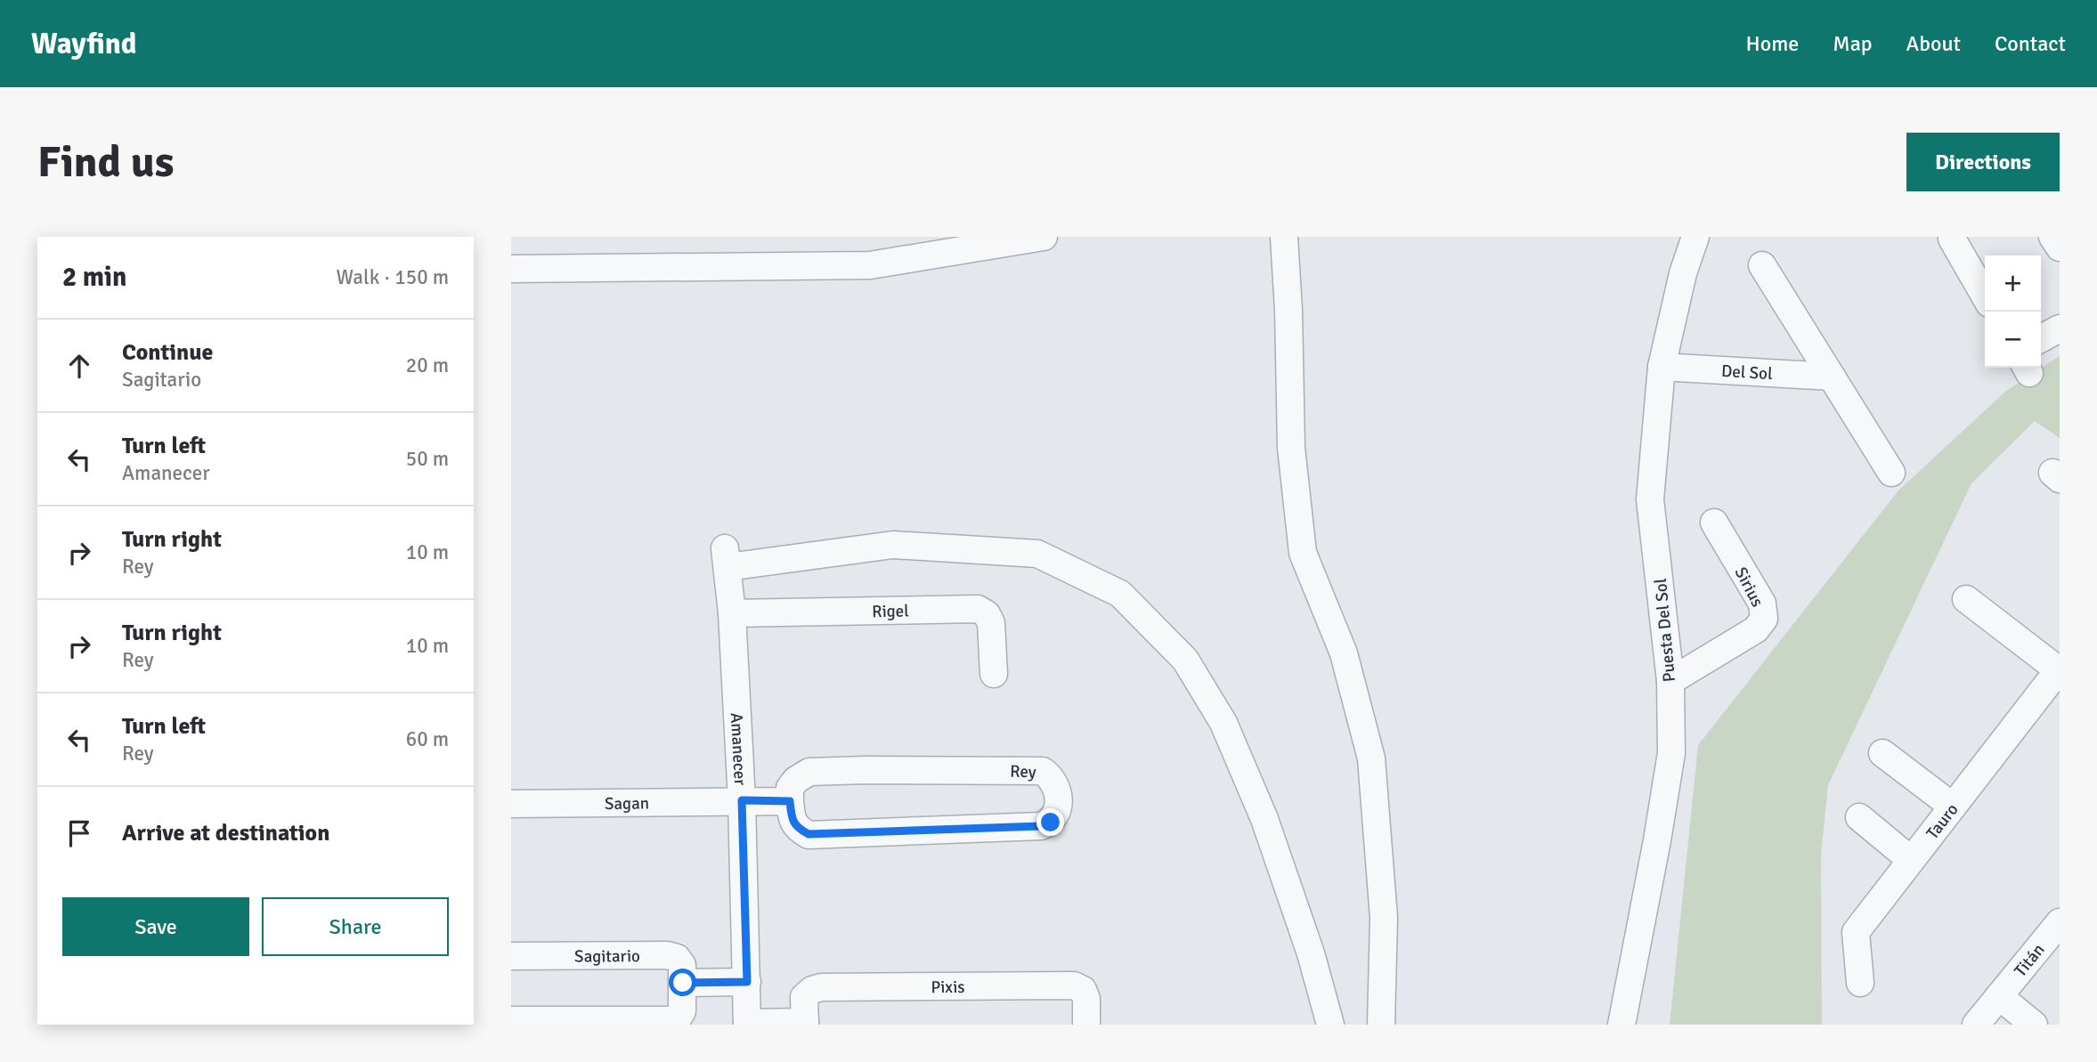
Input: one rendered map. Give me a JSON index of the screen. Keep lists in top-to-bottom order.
{
  "streets": {
    "street": [
      "Del Sol",
      "Sirius",
      "Rigel",
      "Puesta Del Sol",
      "Amanecer",
      "Rey",
      "Sagan",
      "Tauro",
      "Sagitario",
      "Titán",
      "Pixis"
    ]
  },
  "crossings": [
    ["Del Sol", "Puesta Del Sol"],
    ["Sirius", "Puesta Del Sol"],
    ["Rigel", "Amanecer"],
    ["Amanecer", "Sagan"],
    ["Amanecer", "Pixis"]
  ],
  "page": {
    "header": "Wayfind",
    "nav": [
      "Home",
      "Map",
      "About",
      "Contact"
    ],
    "buttons": [
      "Directions",
      ["Save", "Share"]
    ],
    "title": "Find us",
    "heading": ["2 min", "Walk · 150 m"],
    "map_buttons": ["+", "−"],
    "list": [
      ["Continue", "Sagitario", "20 m"],
      ["Turn left", "Amanecer", "50 m"],
      ["Turn right", "Rey", "10 m"],
      ["Turn right", "Rey", "10 m"],
      ["Turn left", "Rey", "60 m"],
      "Arrive at destination"
    ]
  }
}
